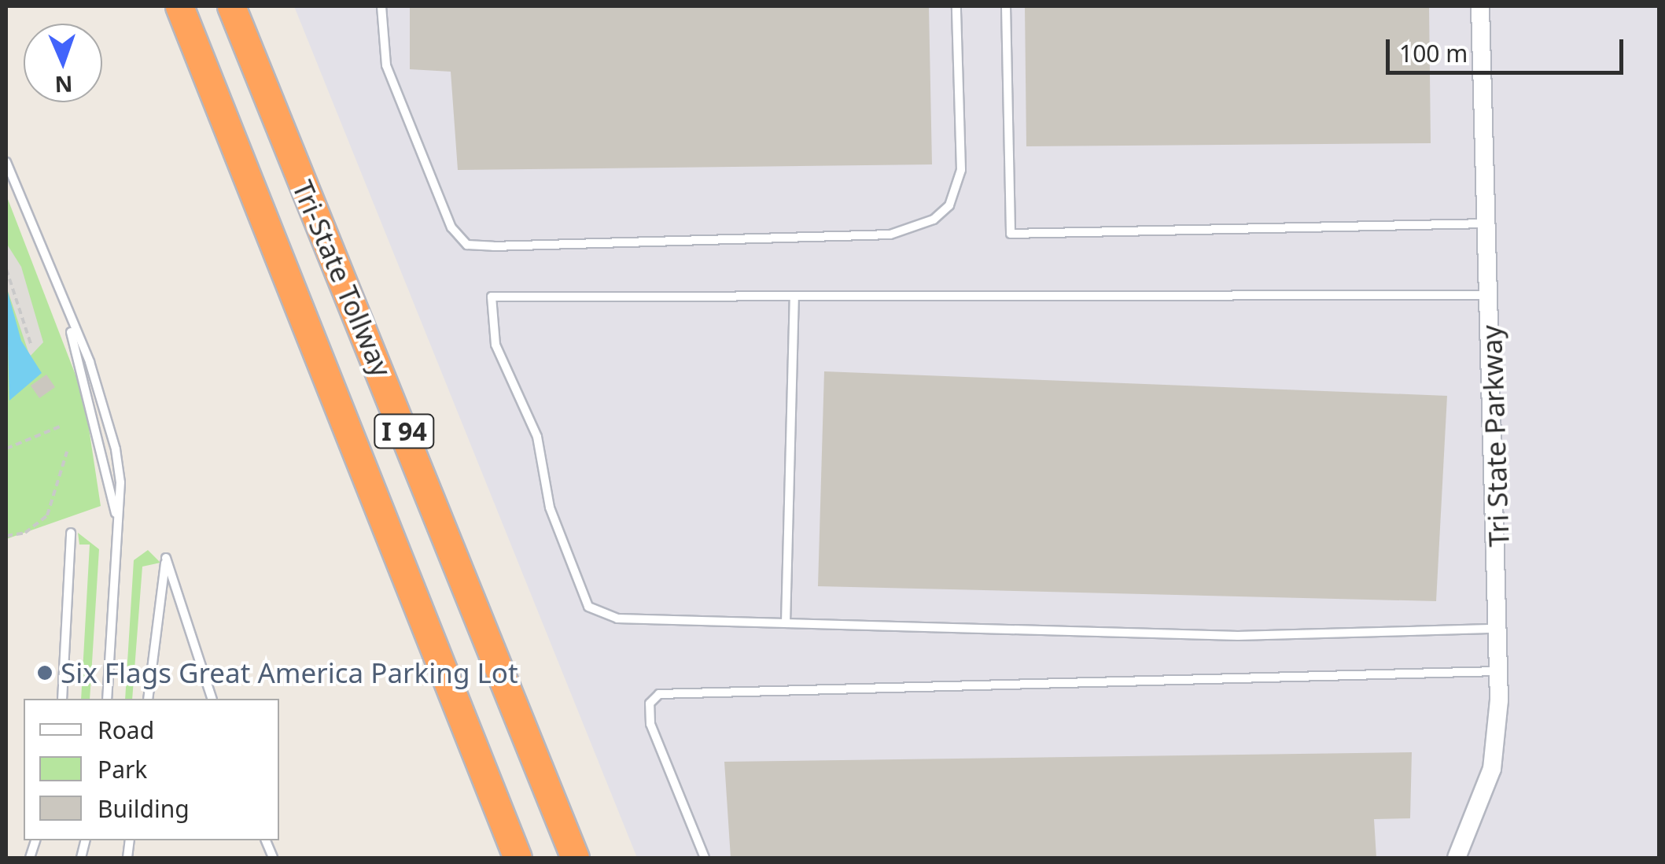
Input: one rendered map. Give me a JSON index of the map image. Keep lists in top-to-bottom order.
{
  "streets": {
    "highway": ["Tri-State Tollway", "I 94"],
    "street": ["Tri State Parkway"]
  },
  "places": ["Six Flags Great America Parking Lot"],
  "legend": ["Road", "Park", "Building"],
  "scale_bar": "100 m",
  "north": "bottom"
}
